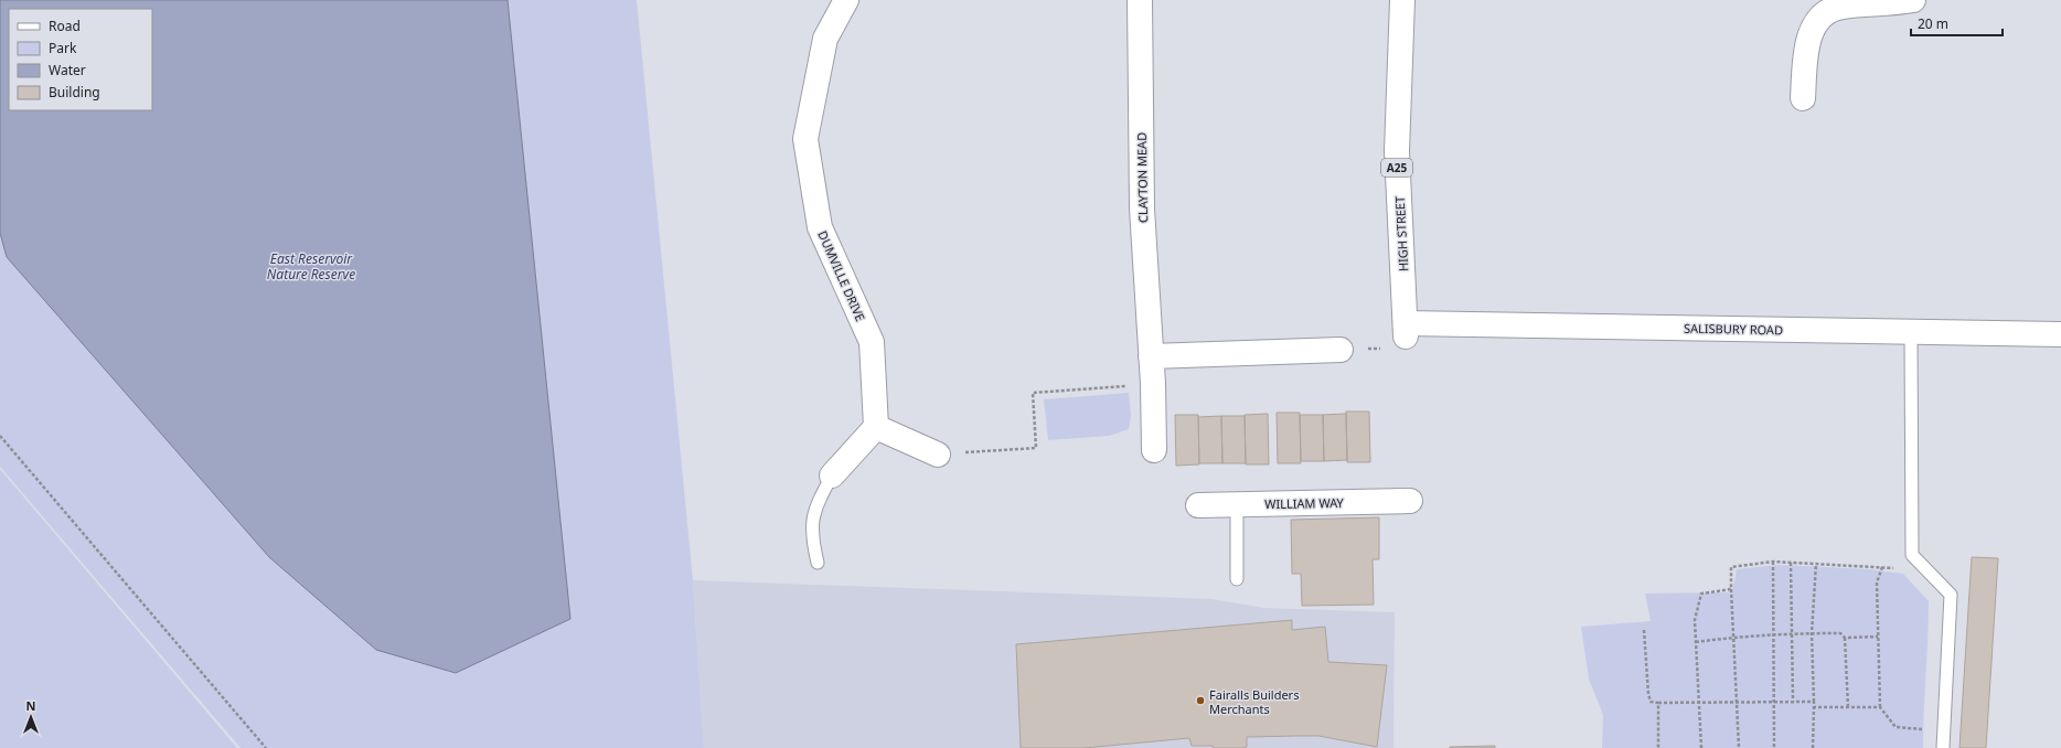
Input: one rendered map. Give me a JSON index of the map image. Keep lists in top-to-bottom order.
{
  "streets": {
    "street": [
      "A25",
      "CLAYTON MEAD",
      "HIGH STREET",
      "DUMVILLE DRIVE",
      "SALISBURY ROAD",
      "WILLIAM WAY"
    ]
  },
  "crossings": [
    ["HIGH STREET", "SALISBURY ROAD"]
  ],
  "water": ["East Reservoir Nature Reserve"],
  "places": ["Fairalls Builders Merchants"],
  "legend": [
    "Road",
    "Park",
    "Water",
    "Building"
  ],
  "scale_bar": "20 m",
  "north": "top"
}
